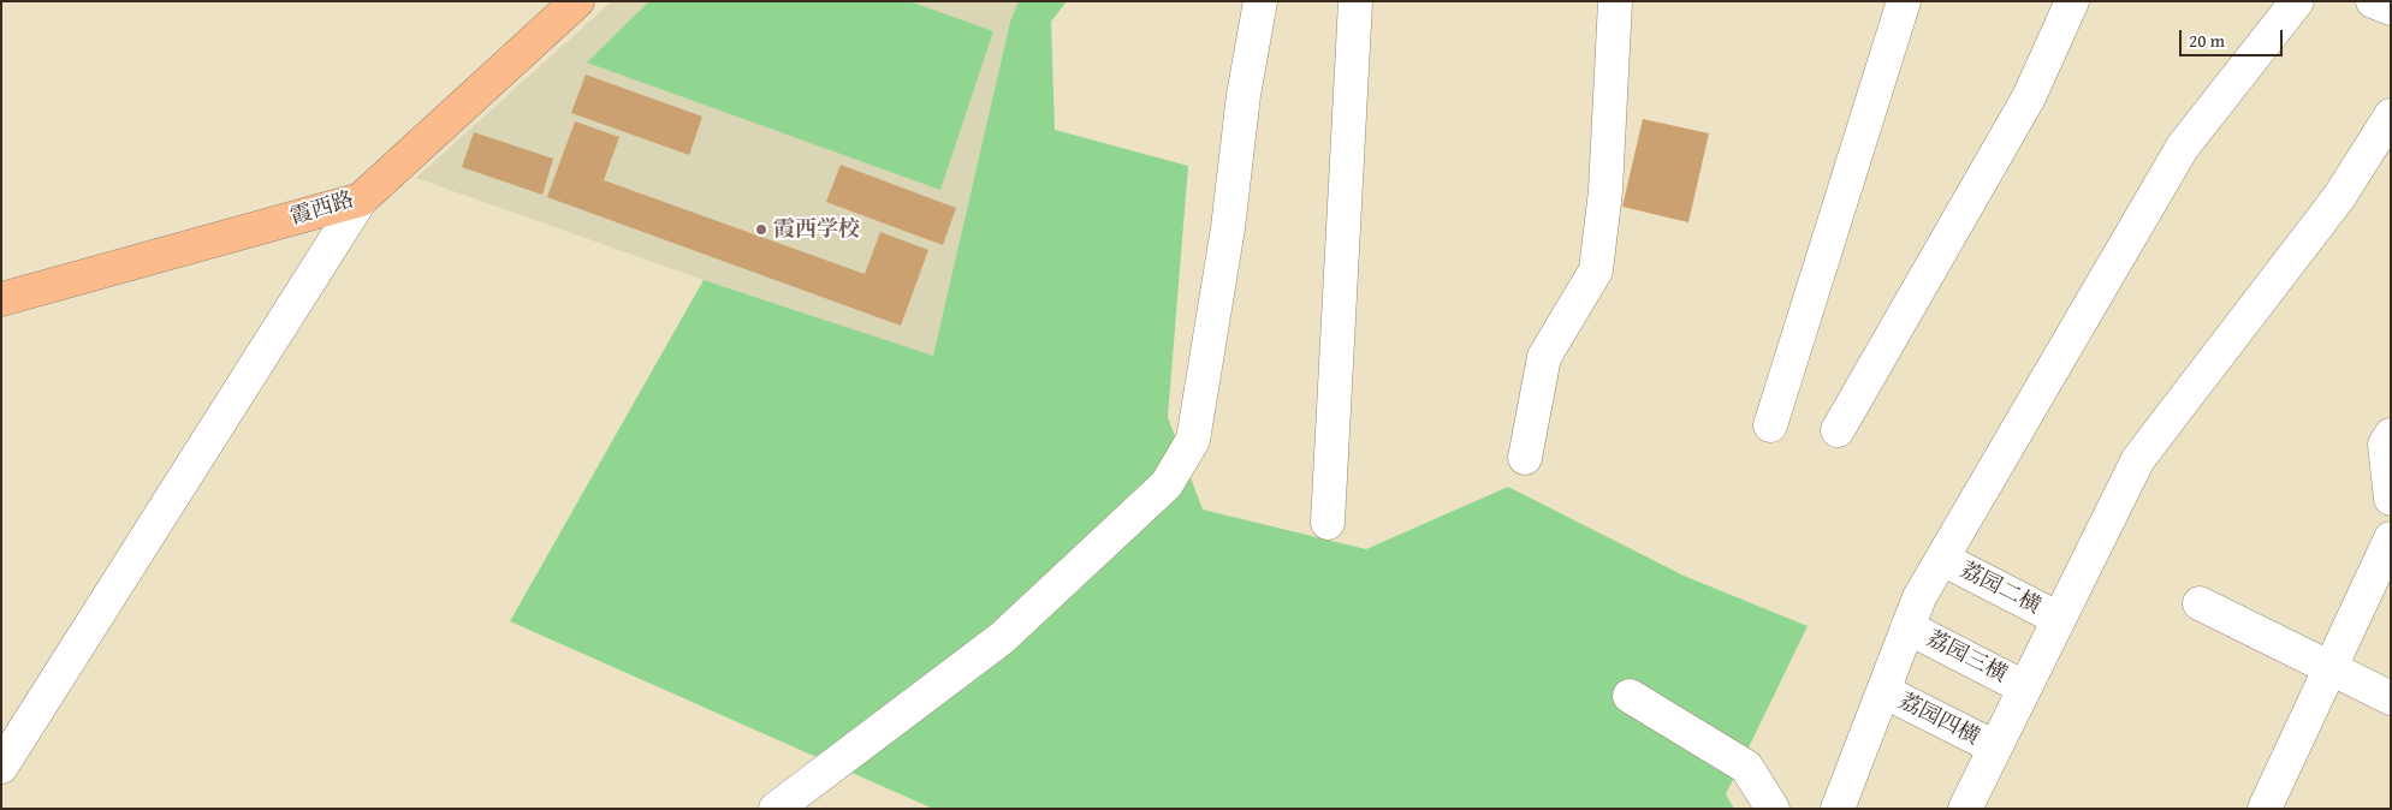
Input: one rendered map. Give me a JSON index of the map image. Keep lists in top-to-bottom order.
{
  "streets": {
    "main road": ["霞西路"],
    "street": ["荔园二横", "荔园三横", "荔园四横"]
  },
  "places": ["霞西学校"],
  "scale_bar": "20 m"
}
